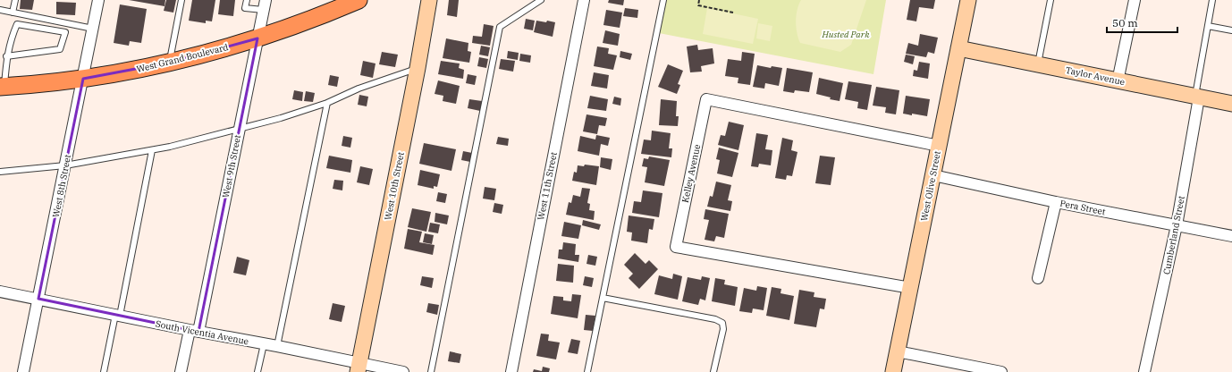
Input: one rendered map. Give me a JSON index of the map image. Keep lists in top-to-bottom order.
{
  "streets": {
    "main road": ["West Grand Boulevard"],
    "street": [
      "Taylor Avenue",
      "West 9th Street",
      "Kelley Avenue",
      "West 8th Street",
      "West 10th Street",
      "West 11th Street",
      "West Olive Street",
      "Pera Street",
      "Cumberland Street",
      "South Vicentia Avenue"
    ]
  },
  "crossings": [
    ["West Grand Boulevard", "West 9th Street"],
    ["West Grand Boulevard", "West 8th Street"],
    ["Taylor Avenue", "West Olive Street"],
    ["Taylor Avenue", "Cumberland Street"],
    ["West 9th Street", "South Vicentia Avenue"],
    ["Kelley Avenue", "West Olive Street"],
    ["West 8th Street", "South Vicentia Avenue"],
    ["West 10th Street", "South Vicentia Avenue"],
    ["West Olive Street", "Pera Street"],
    ["Pera Street", "Cumberland Street"]
  ],
  "parks": ["Husted Park"],
  "scale_bar": "50 m"
}
